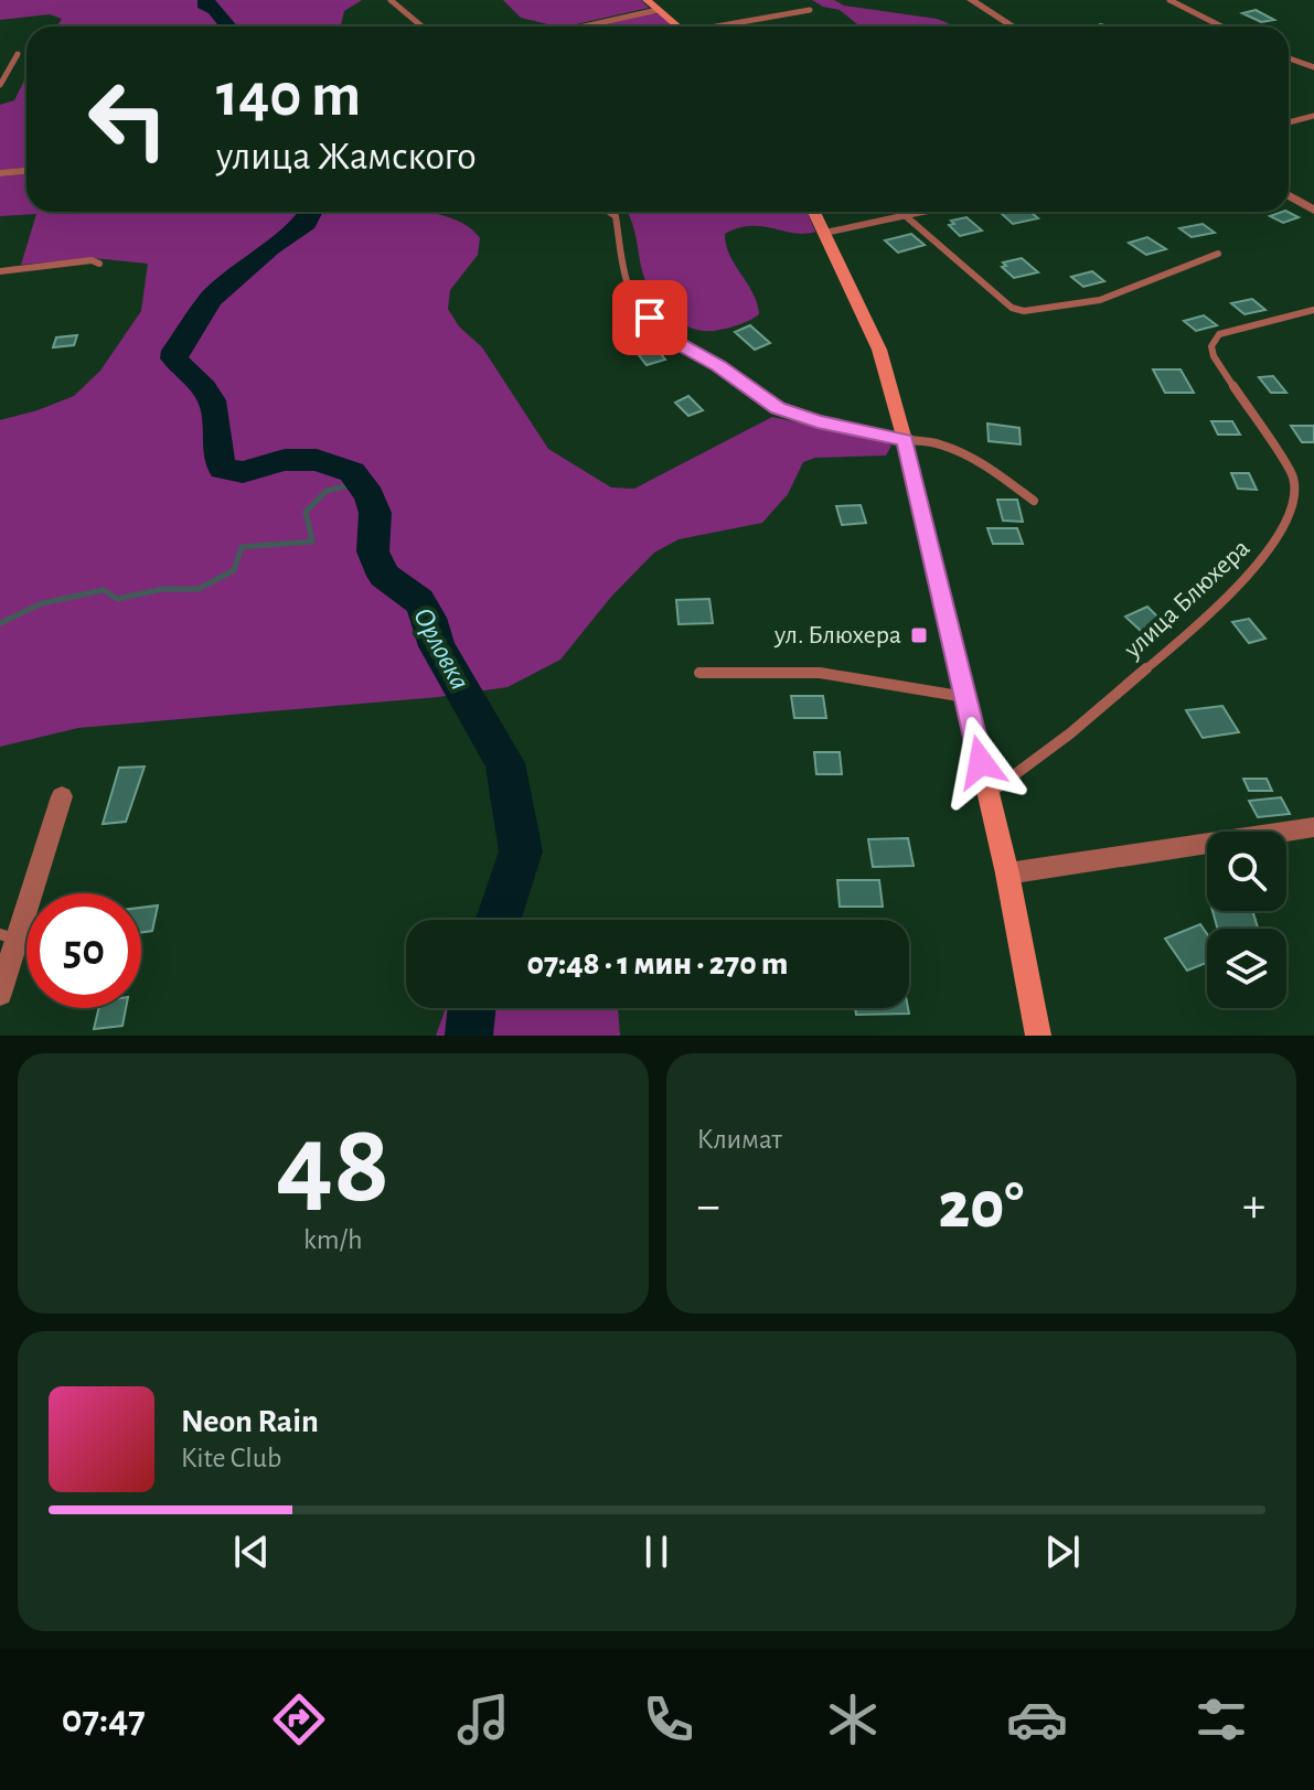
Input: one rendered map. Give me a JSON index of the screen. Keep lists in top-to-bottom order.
{
  "streets": {
    "lane": ["улица Блюхера"]
  },
  "water": ["Орловка"],
  "places": {
    "transit": ["ул. Блюхера"]
  },
  "page": {
    "turn": ["140 m", "улица Жамского"],
    "limit": "50",
    "trip": "07:48 · 1 мин · 270 m",
    "tile": [
      ["48", "km/h"],
      "Климат"
    ],
    "heat": ["−", "20°", "+"],
    "song": ["Neon Rain", "Kite Club"],
    "tabs": "07:47"
  }
}
